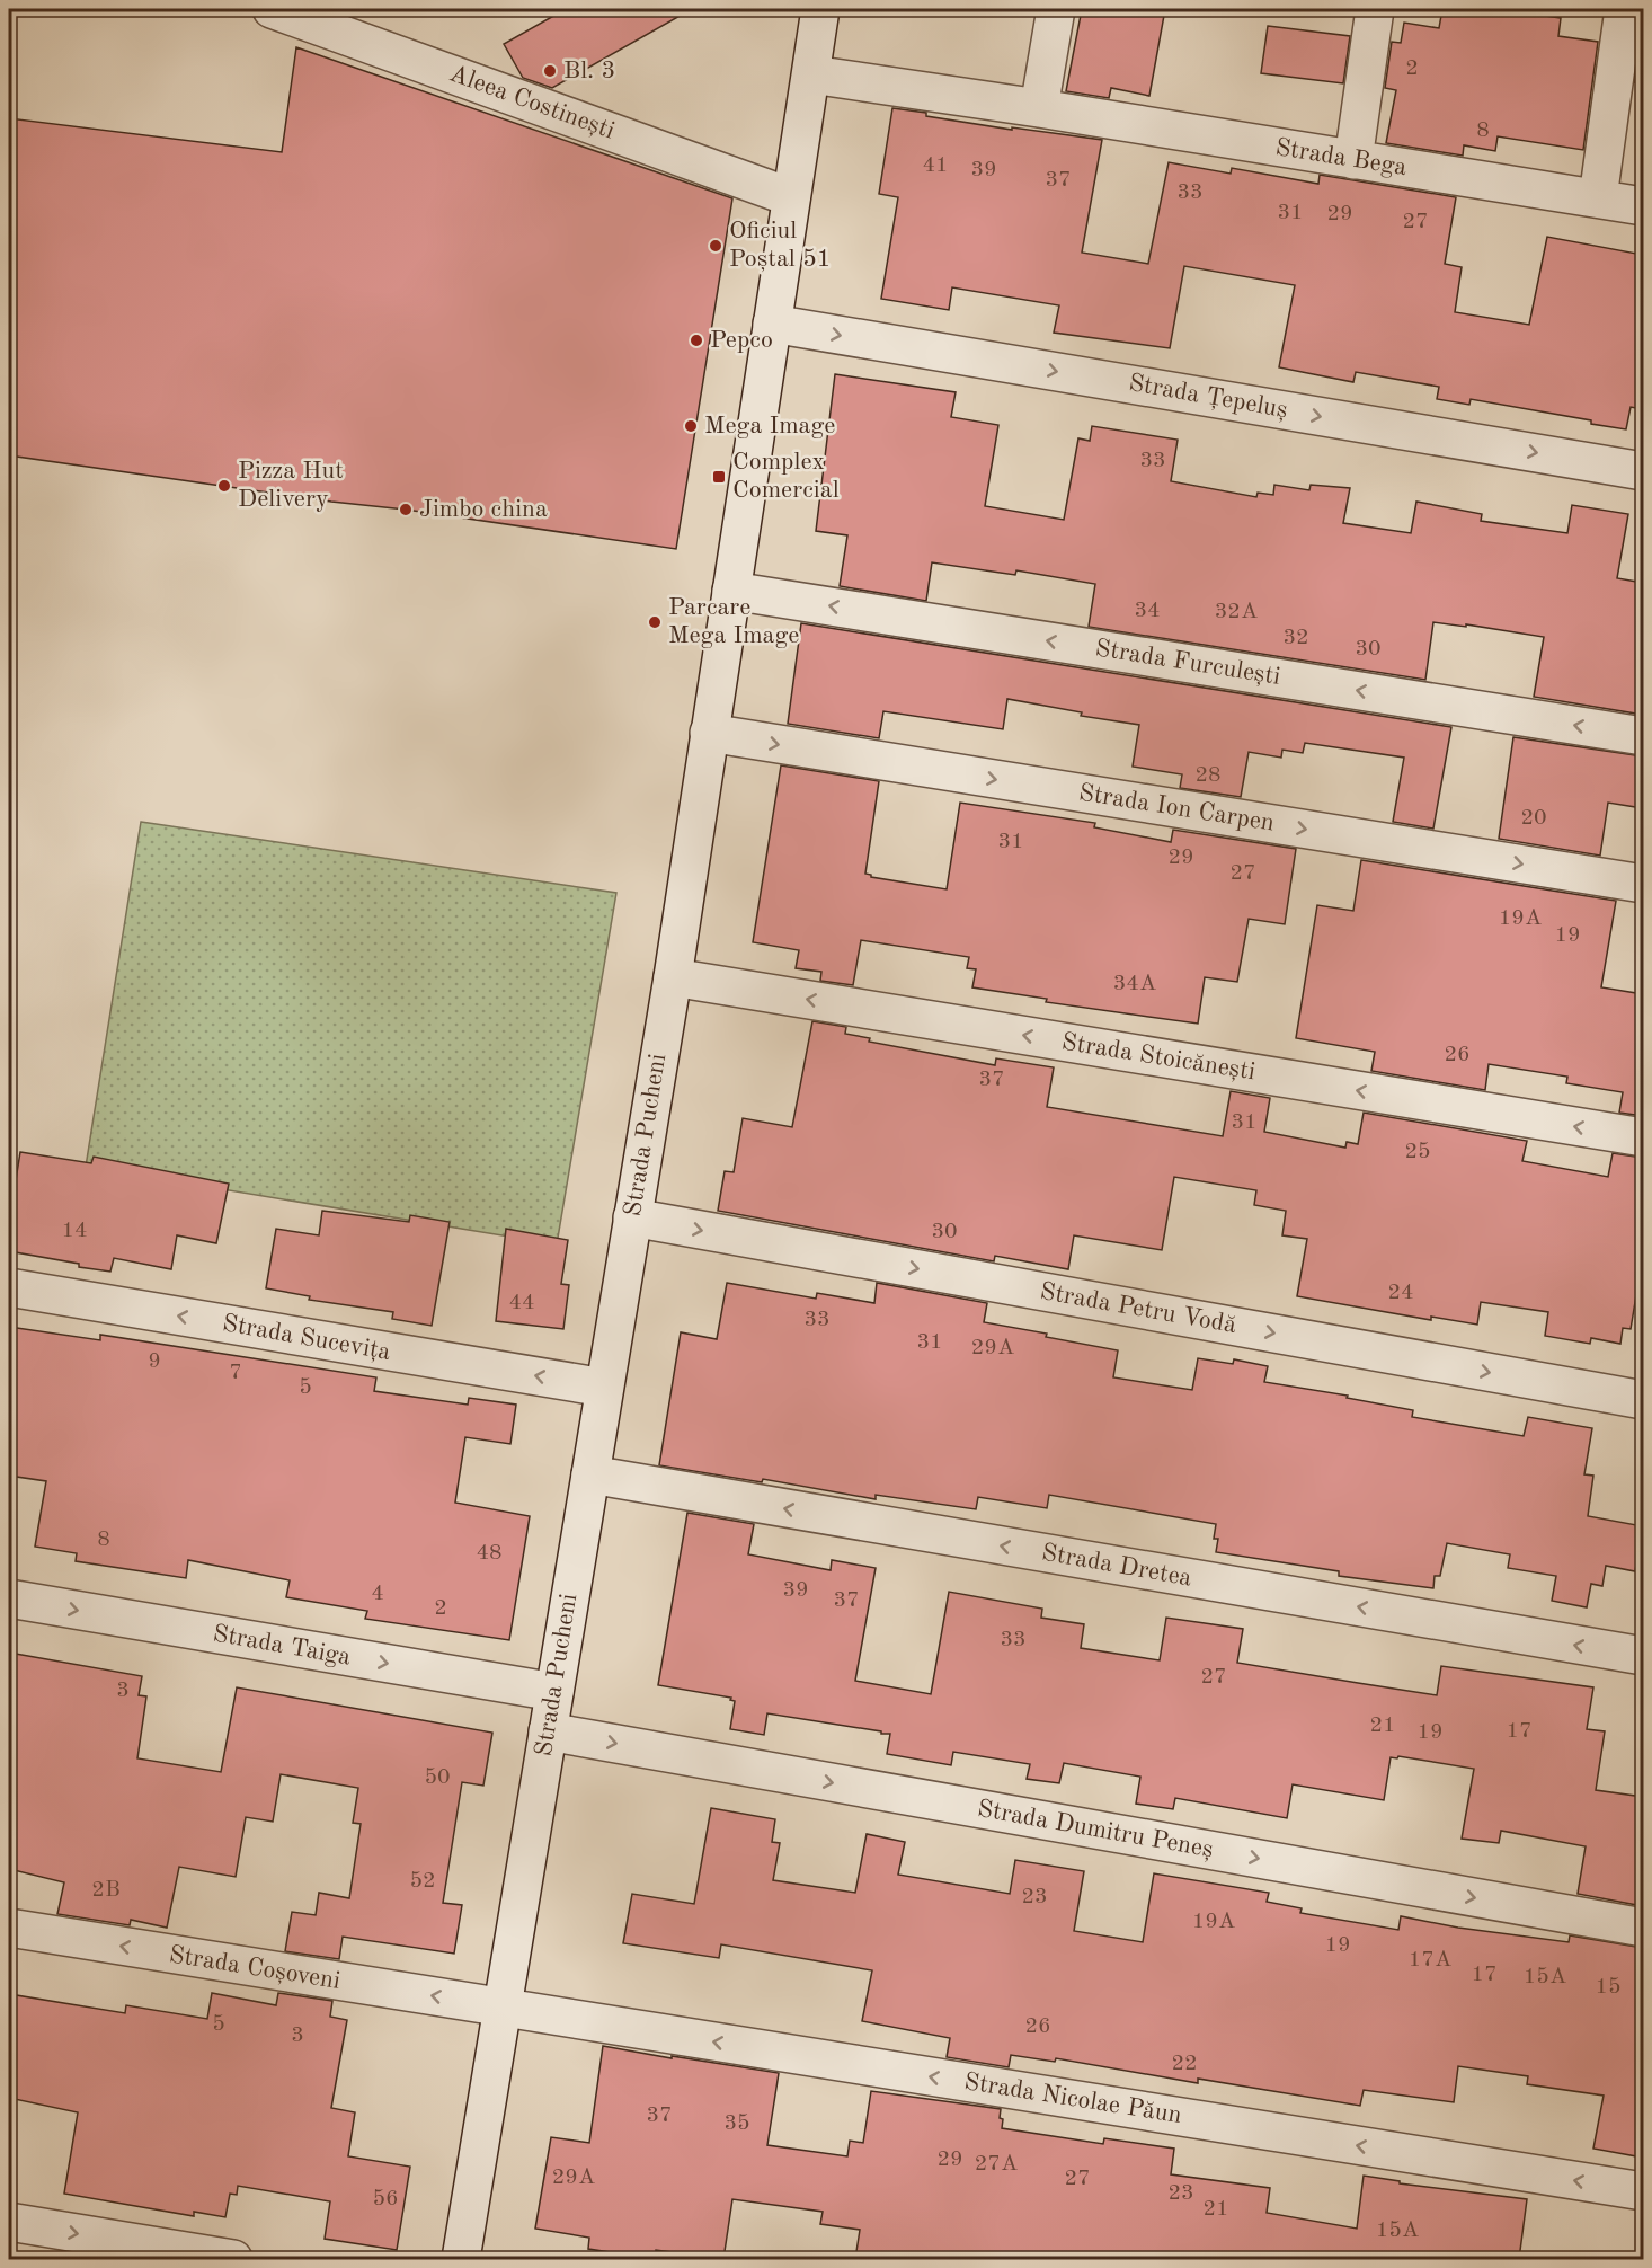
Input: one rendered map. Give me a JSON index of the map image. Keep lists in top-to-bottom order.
{
  "streets": {
    "street": [
      "Aleea Costinești",
      "Strada Bega",
      "Strada Țepeluș",
      "Strada Furculești",
      "Strada Ion Carpen",
      "Strada Stoicănești",
      "Strada Pucheni",
      "Strada Petru Vodă",
      "Strada Sucevița",
      "Strada Dretea",
      "Strada Taiga",
      "Strada Dumitru Peneș",
      "Strada Coșoveni",
      "Strada Nicolae Păun"
    ]
  },
  "crossings": [
    ["Aleea Costinești", "Strada Pucheni"],
    ["Strada Bega", "Strada Pucheni"],
    ["Strada Țepeluș", "Strada Pucheni"],
    ["Strada Furculești", "Strada Pucheni"],
    ["Strada Ion Carpen", "Strada Pucheni"],
    ["Strada Stoicănești", "Strada Pucheni"],
    ["Strada Pucheni", "Strada Petru Vodă"],
    ["Strada Pucheni", "Strada Sucevița"],
    ["Strada Pucheni", "Strada Dretea"],
    ["Strada Pucheni", "Strada Taiga"],
    ["Strada Pucheni", "Strada Dumitru Peneș"],
    ["Strada Pucheni", "Strada Coșoveni"],
    ["Strada Pucheni", "Strada Nicolae Păun"],
    ["Strada Coșoveni", "Strada Nicolae Păun"]
  ],
  "one_way": [
    "Strada Țepeluș",
    "Strada Furculești",
    "Strada Ion Carpen",
    "Strada Stoicănești",
    "Strada Petru Vodă",
    "Strada Sucevița",
    "Strada Dretea",
    "Strada Taiga",
    "Strada Dumitru Peneș",
    "Strada Nicolae Păun"
  ],
  "places": {
    "other": [
      "Bl. 3",
      "Oficiul Poștal 51",
      "Pepco",
      "Mega Image",
      "Pizza Hut Delivery",
      "Jimbo china",
      "Parcare Mega Image"
    ],
    "transit": ["Complex Comercial"]
  },
  "house_numbers": [
    "2",
    "8",
    "41",
    "39",
    "37",
    "33",
    "31",
    "29",
    "27",
    "33",
    "34",
    "32A",
    "32",
    "30",
    "28",
    "20",
    "31",
    "29",
    "27",
    "19A",
    "19",
    "34A",
    "26",
    "37",
    "31",
    "25",
    "14",
    "30",
    "24",
    "44",
    "33",
    "31",
    "29A",
    "9",
    "7",
    "5",
    "8",
    "48",
    "39",
    "4",
    "37",
    "2",
    "33",
    "27",
    "3",
    "21",
    "17",
    "19",
    "50",
    "52",
    "2B",
    "23",
    "19A",
    "19",
    "17A",
    "17",
    "15A",
    "15",
    "5",
    "26",
    "3",
    "22",
    "37",
    "35",
    "29",
    "27A",
    "29A",
    "27",
    "23",
    "56",
    "21",
    "15A"
  ]
}
